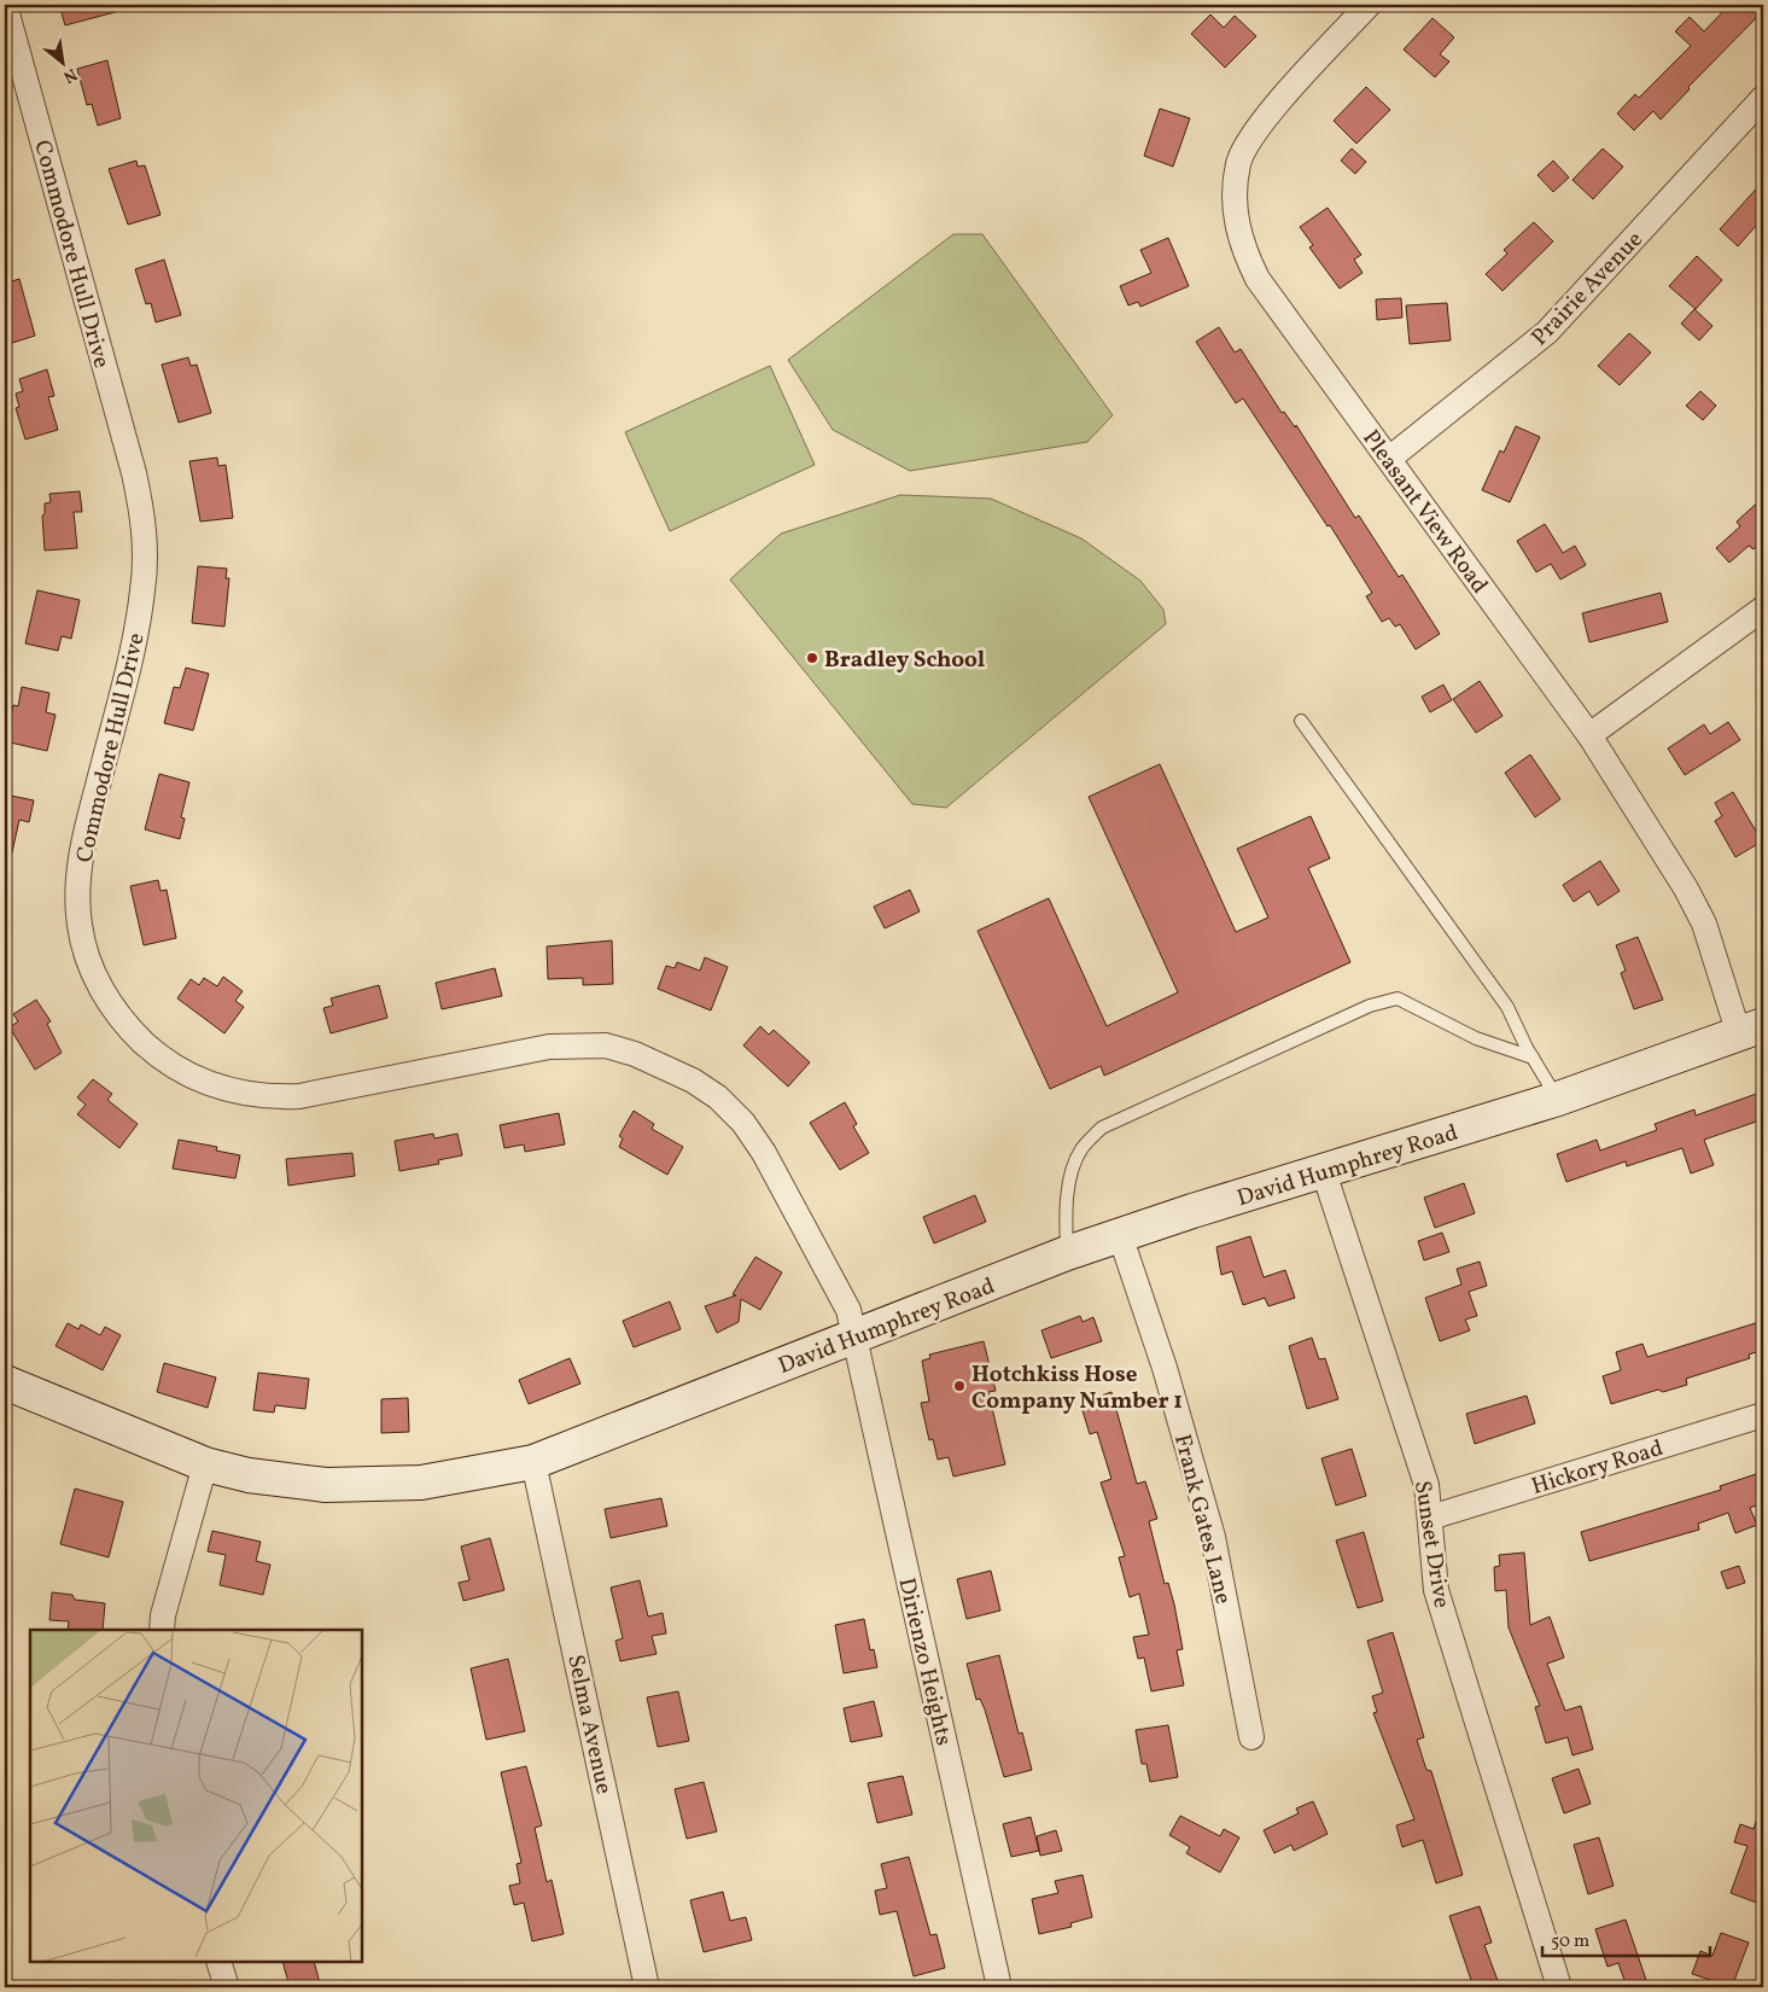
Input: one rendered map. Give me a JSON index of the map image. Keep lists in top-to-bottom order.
{
  "streets": {
    "street": [
      "Commodore Hull Drive",
      "Prairie Avenue",
      "Pleasant View Road",
      "David Humphrey Road",
      "Hickory Road",
      "Frank Gates Lane",
      "Sunset Drive",
      "Dirienzo Heights",
      "Selma Avenue"
    ]
  },
  "crossings": [
    ["Commodore Hull Drive", "David Humphrey Road"],
    ["Commodore Hull Drive", "Dirienzo Heights"],
    ["Prairie Avenue", "Pleasant View Road"],
    ["Pleasant View Road", "David Humphrey Road"],
    ["David Humphrey Road", "Frank Gates Lane"],
    ["David Humphrey Road", "Sunset Drive"],
    ["David Humphrey Road", "Dirienzo Heights"],
    ["David Humphrey Road", "Selma Avenue"],
    ["Hickory Road", "Sunset Drive"]
  ],
  "places": ["Bradley School", "Hotchkiss Hose Company Number 1"],
  "scale_bar": "50 m",
  "north": "bottom right"
}
